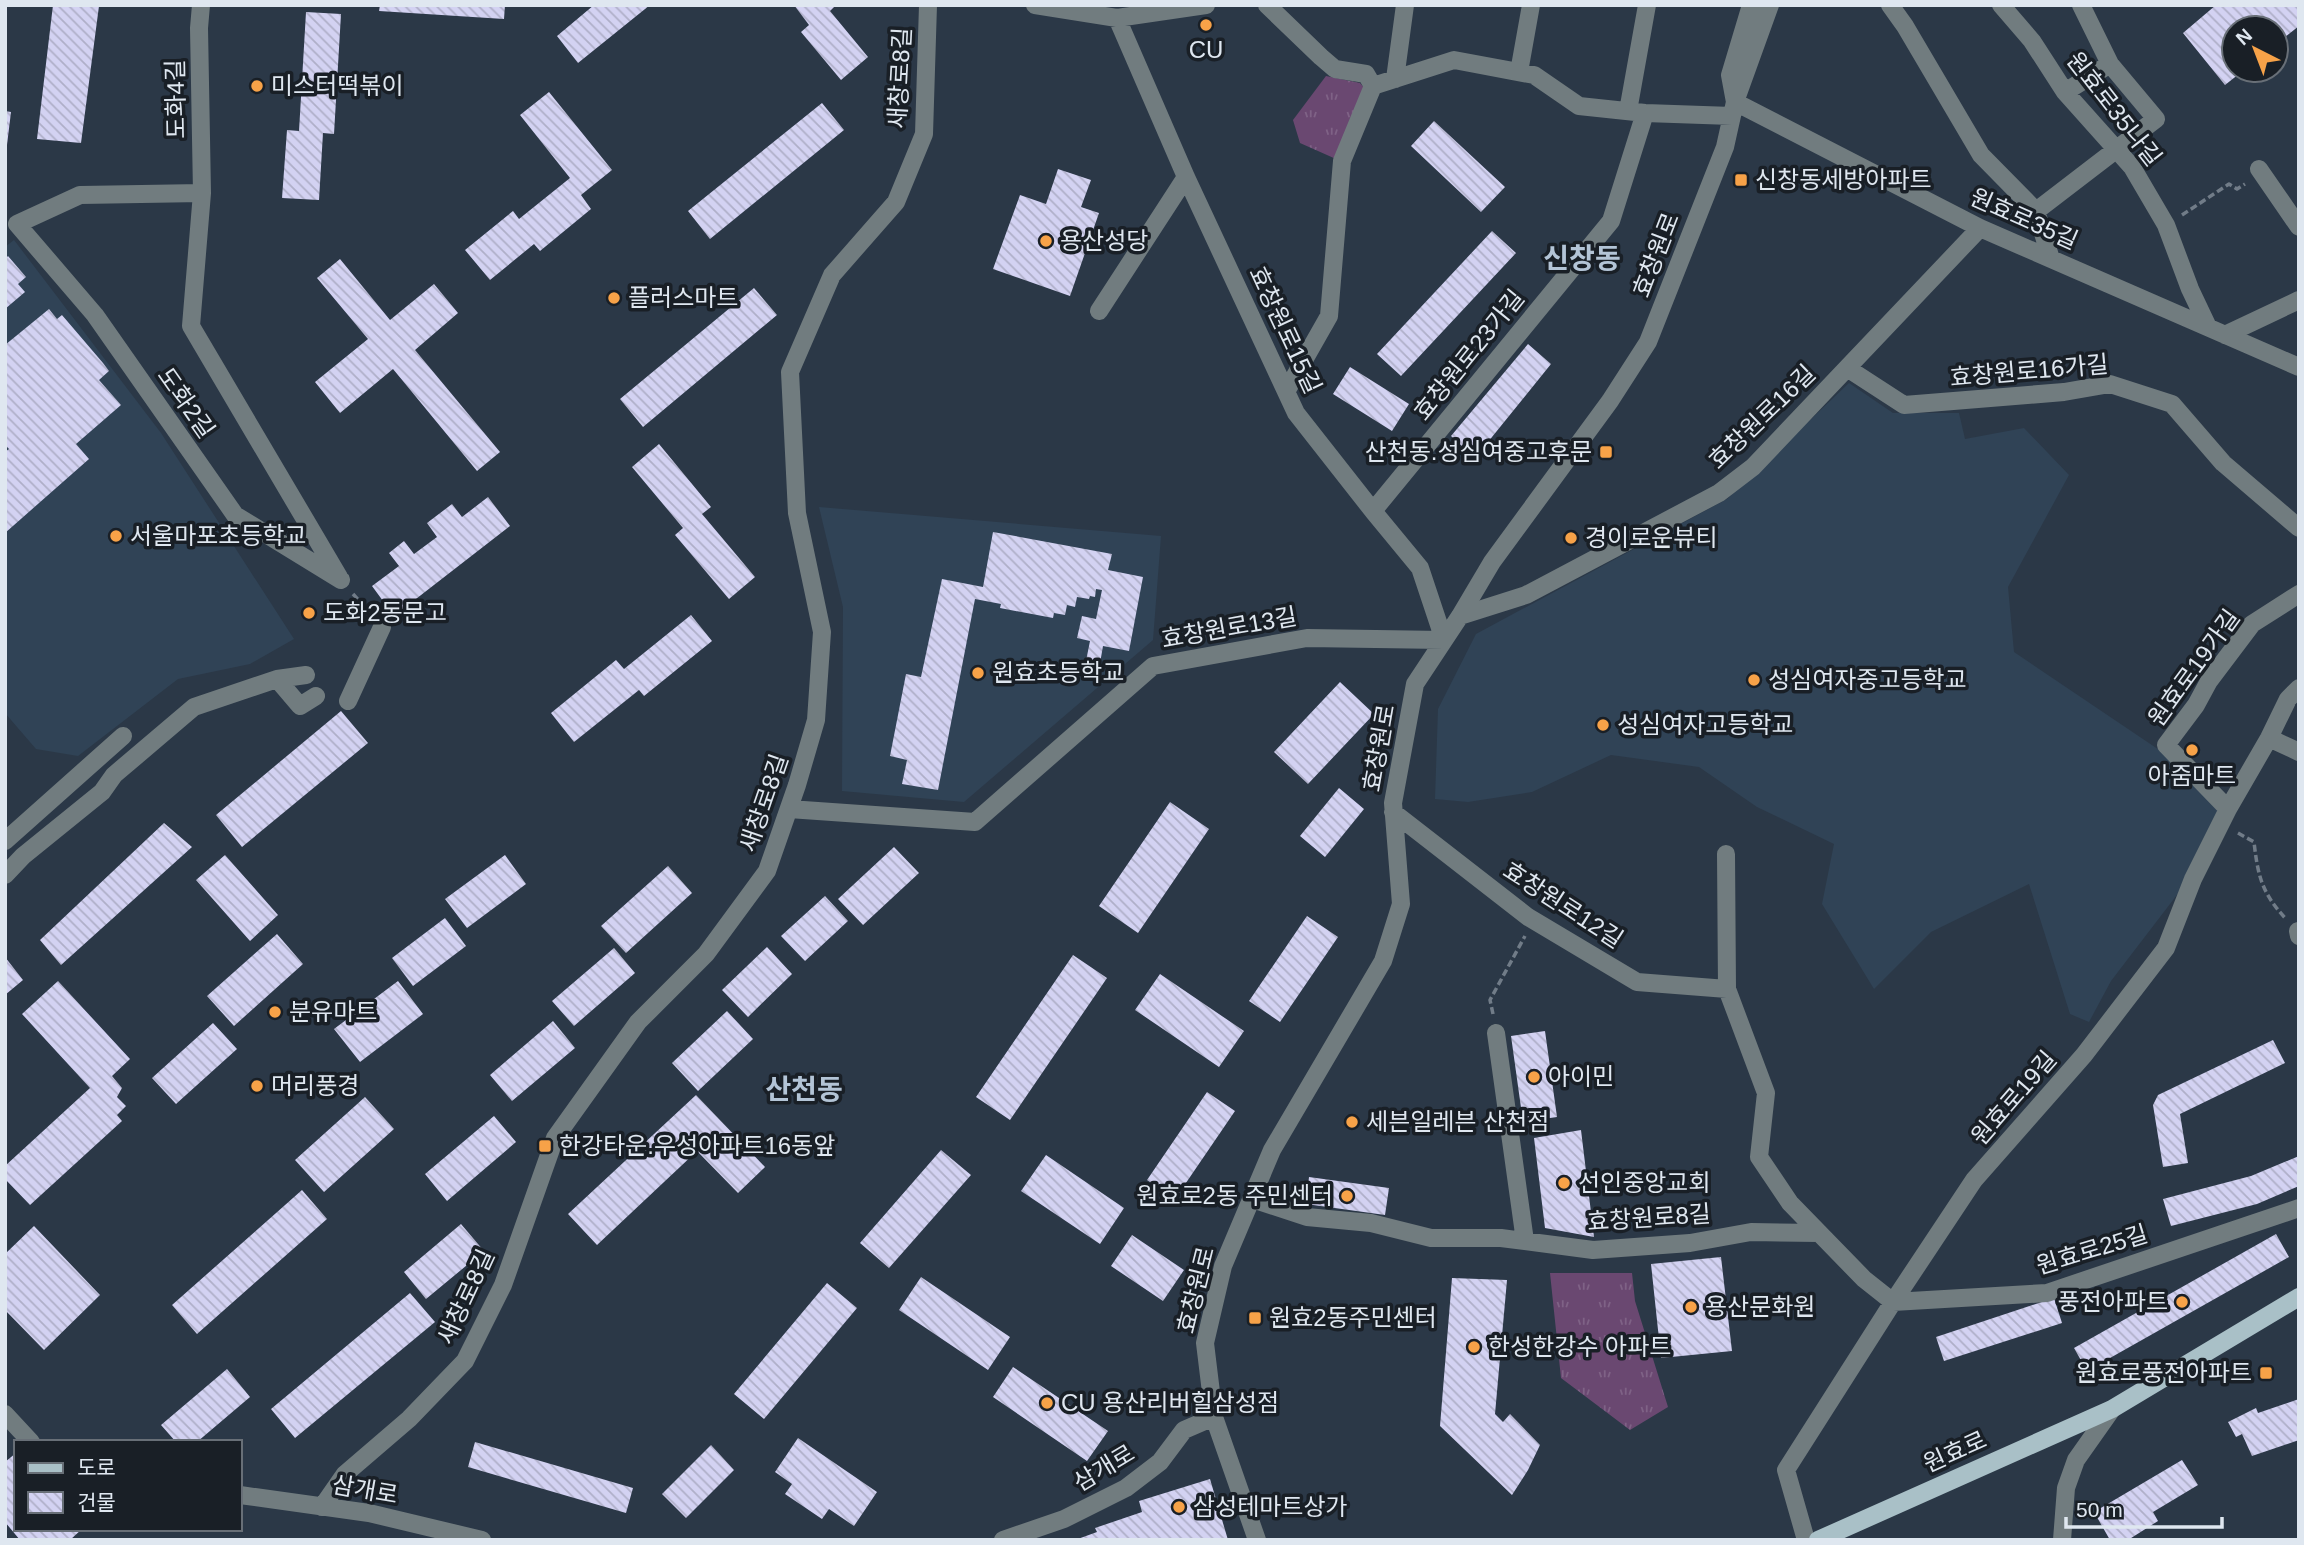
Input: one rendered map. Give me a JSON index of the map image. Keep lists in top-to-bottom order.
{
  "streets": {
    "main road": ["원효로"],
    "street": [
      "새창로8길",
      "도화4길",
      "원효로35나길",
      "원효로35길",
      "효창원로",
      "효창원로15길",
      "효창원로23가길",
      "효창원로16가길",
      "도화2길",
      "효창원로16길",
      "효창원로13길",
      "원효로19가길",
      "효창원로12길",
      "원효로19길",
      "효창원로8길",
      "원효로25길",
      "삼개로"
    ]
  },
  "crossings": [
    ["새창로8길", "효창원로13길"],
    ["새창로8길", "삼개로"],
    ["도화4길", "도화2길"],
    ["원효로35나길", "원효로35길"],
    ["원효로35길", "효창원로"],
    ["원효로35길", "효창원로16길"],
    ["효창원로", "효창원로15길"],
    ["효창원로", "효창원로16길"],
    ["효창원로", "효창원로13길"],
    ["효창원로", "효창원로12길"],
    ["효창원로", "효창원로8길"],
    ["효창원로", "삼개로"],
    ["효창원로15길", "효창원로23가길"],
    ["효창원로15길", "효창원로13길"],
    ["효창원로16가길", "효창원로16길"],
    ["원효로19가길", "원효로19길"],
    ["원효로19길", "원효로25길"]
  ],
  "districts": ["신창동", "산천동"],
  "places": {
    "other": [
      "CU",
      "미스터떡볶이",
      "용산성당",
      "플러스마트",
      "서울마포초등학교",
      "경이로운뷰티",
      "도화2동문고",
      "원효초등학교",
      "성심여자중고등학교",
      "성심여자고등학교",
      "아줌마트",
      "분유마트",
      "아이민",
      "머리풍경",
      "세븐일레븐 산천점",
      "선인중앙교회",
      "원효로2동 주민센터",
      "풍전아파트",
      "용산문화원",
      "한성한강수 아파트",
      "CU 용산리버힐삼성점",
      "삼성테마트상가"
    ],
    "transit": [
      "신창동세방아파트",
      "산천동.성심여중고후문",
      "한강타운.우성아파트16동앞",
      "원효2동주민센터",
      "원효로풍전아파트"
    ]
  },
  "legend": ["도로", "건물"],
  "scale_bar": "50 m",
  "north": "top left"
}
